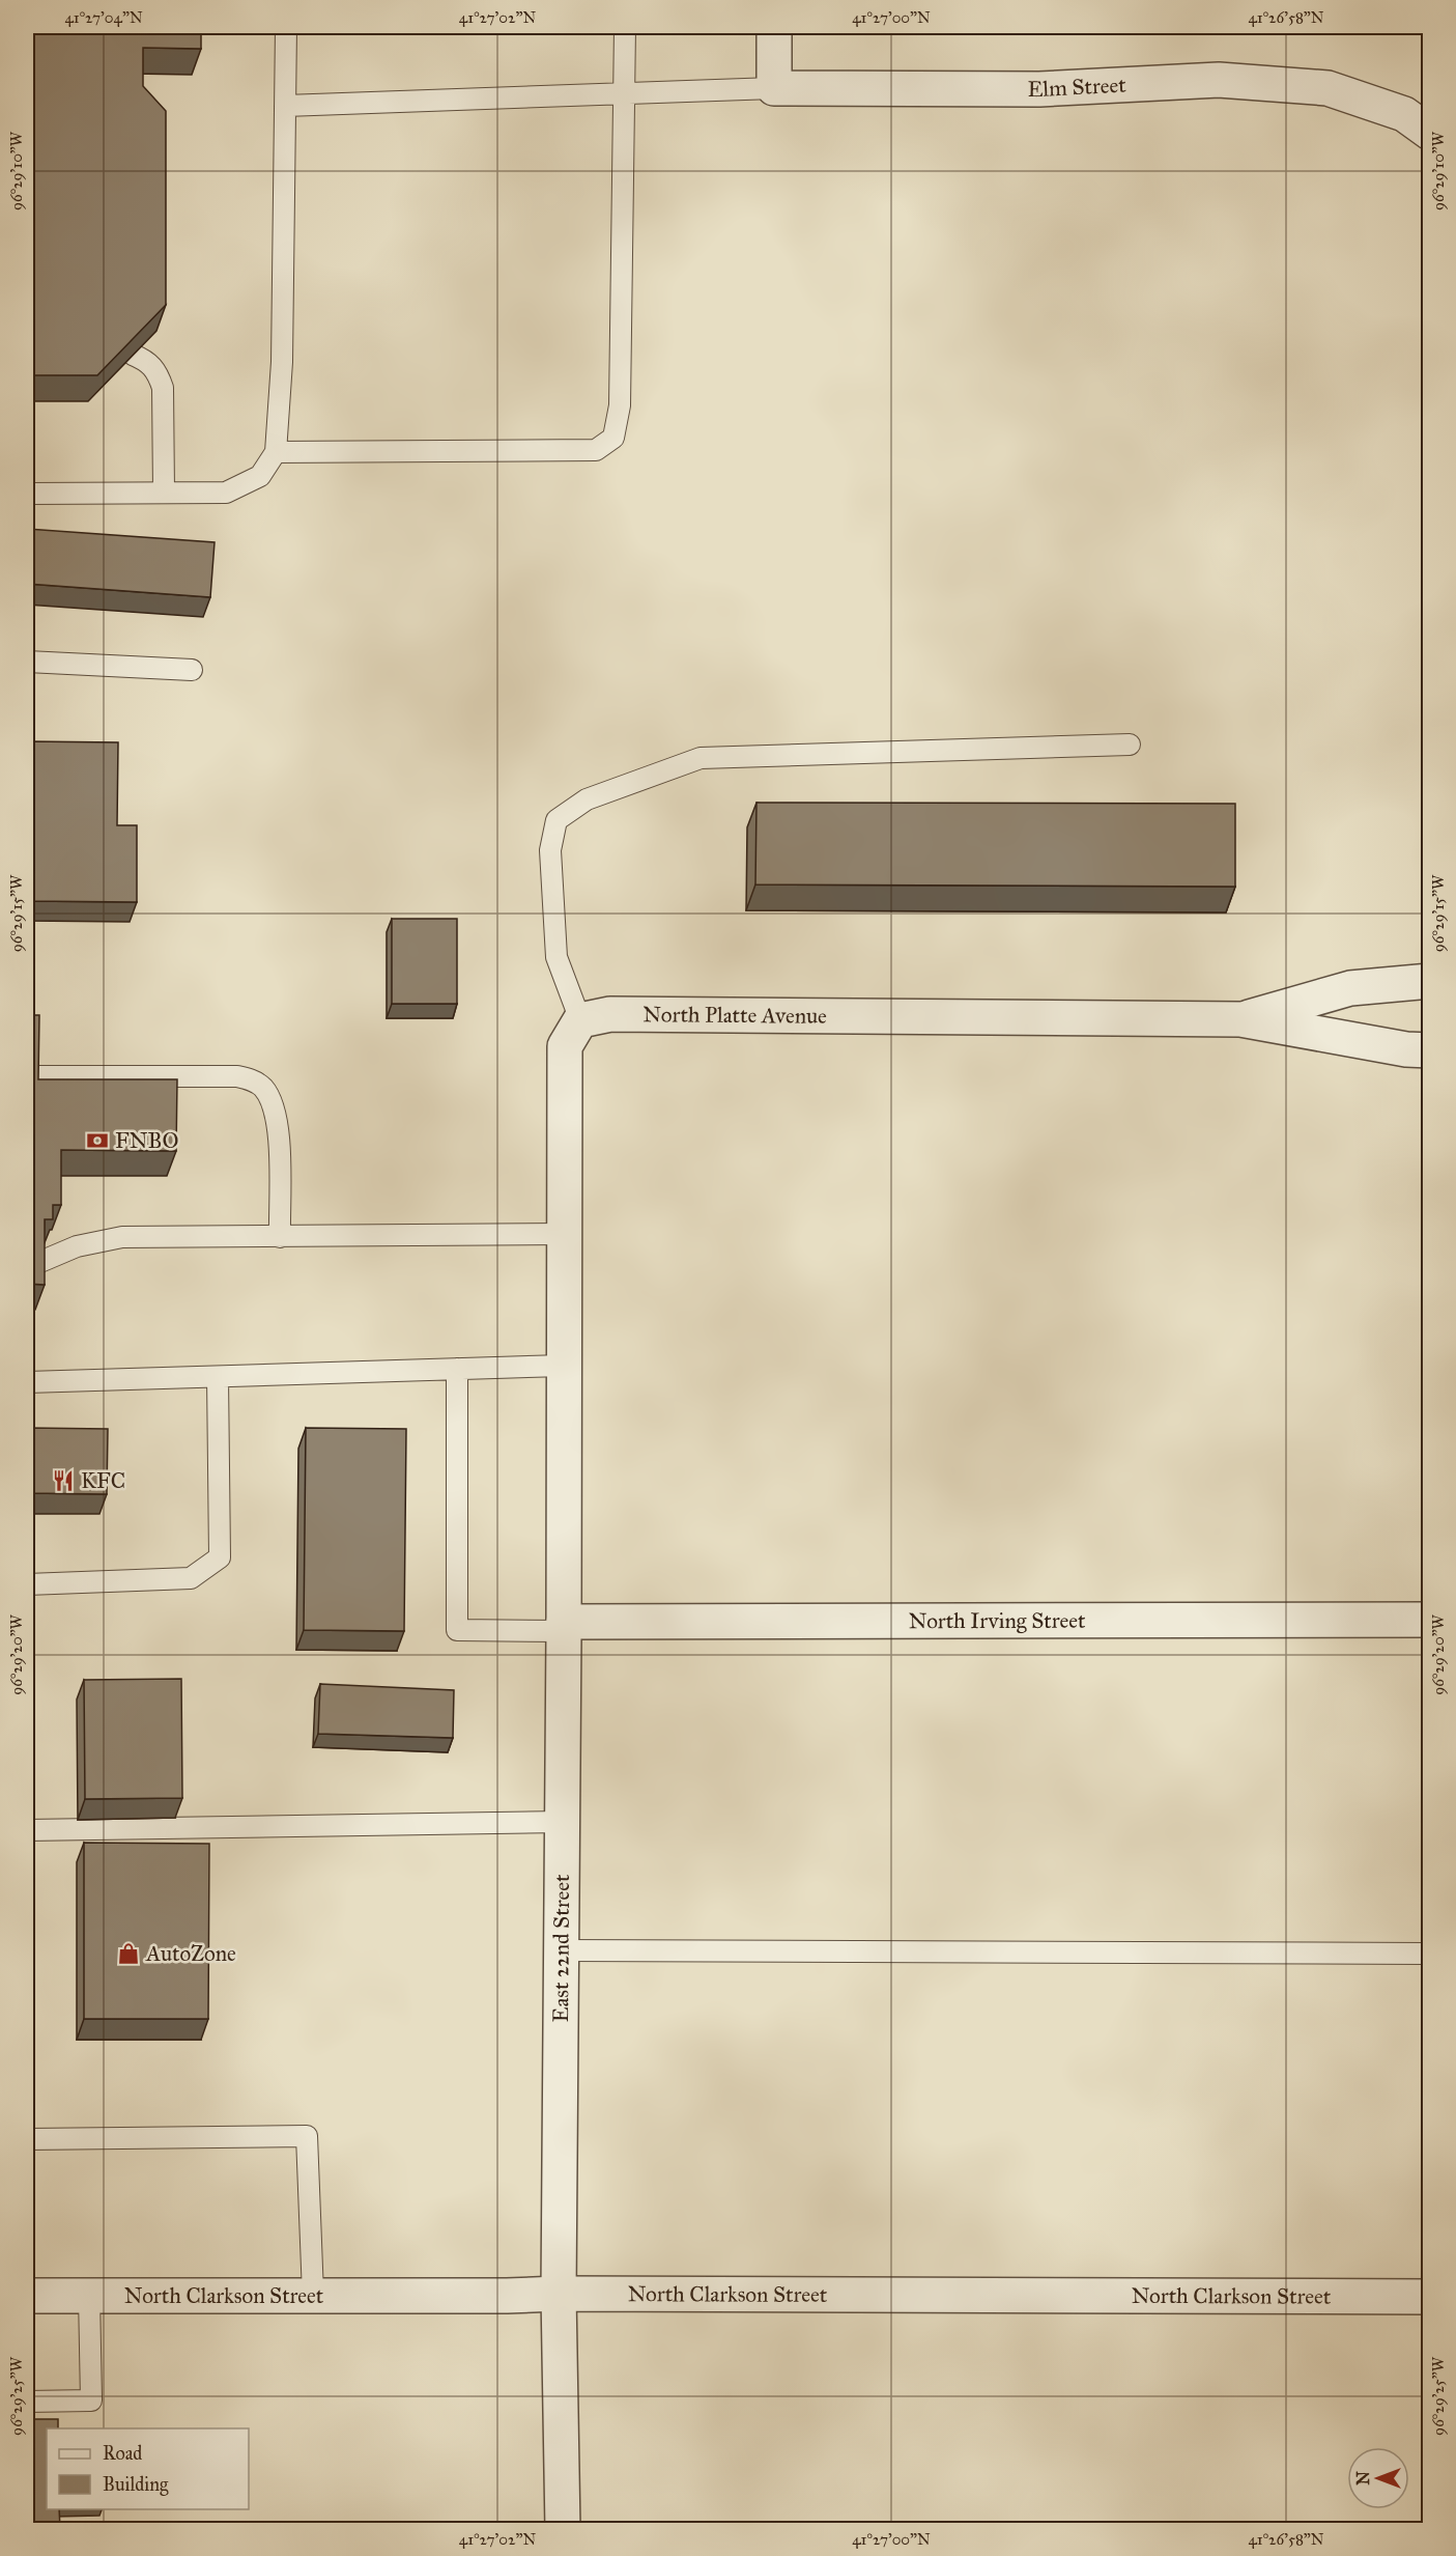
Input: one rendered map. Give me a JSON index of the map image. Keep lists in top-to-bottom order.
{
  "streets": {
    "street": [
      "Elm Street",
      "North Platte Avenue",
      "North Irving Street",
      "East 22nd Street",
      "North Clarkson Street"
    ]
  },
  "crossings": [
    ["North Irving Street", "East 22nd Street"],
    ["East 22nd Street", "North Clarkson Street"]
  ],
  "places": {
    "bank": ["FNBO"],
    "restaurant": ["KFC"],
    "shop": ["AutoZone"]
  },
  "legend": ["Road", "Building"],
  "north": "left",
  "coordinates": [
    "41°27'04\"N",
    "41°27'02\"N",
    "41°27'00\"N",
    "41°26'58\"N",
    "96°29'10\"W",
    "96°29'15\"W",
    "96°29'20\"W",
    "96°29'25\"W"
  ]
}
